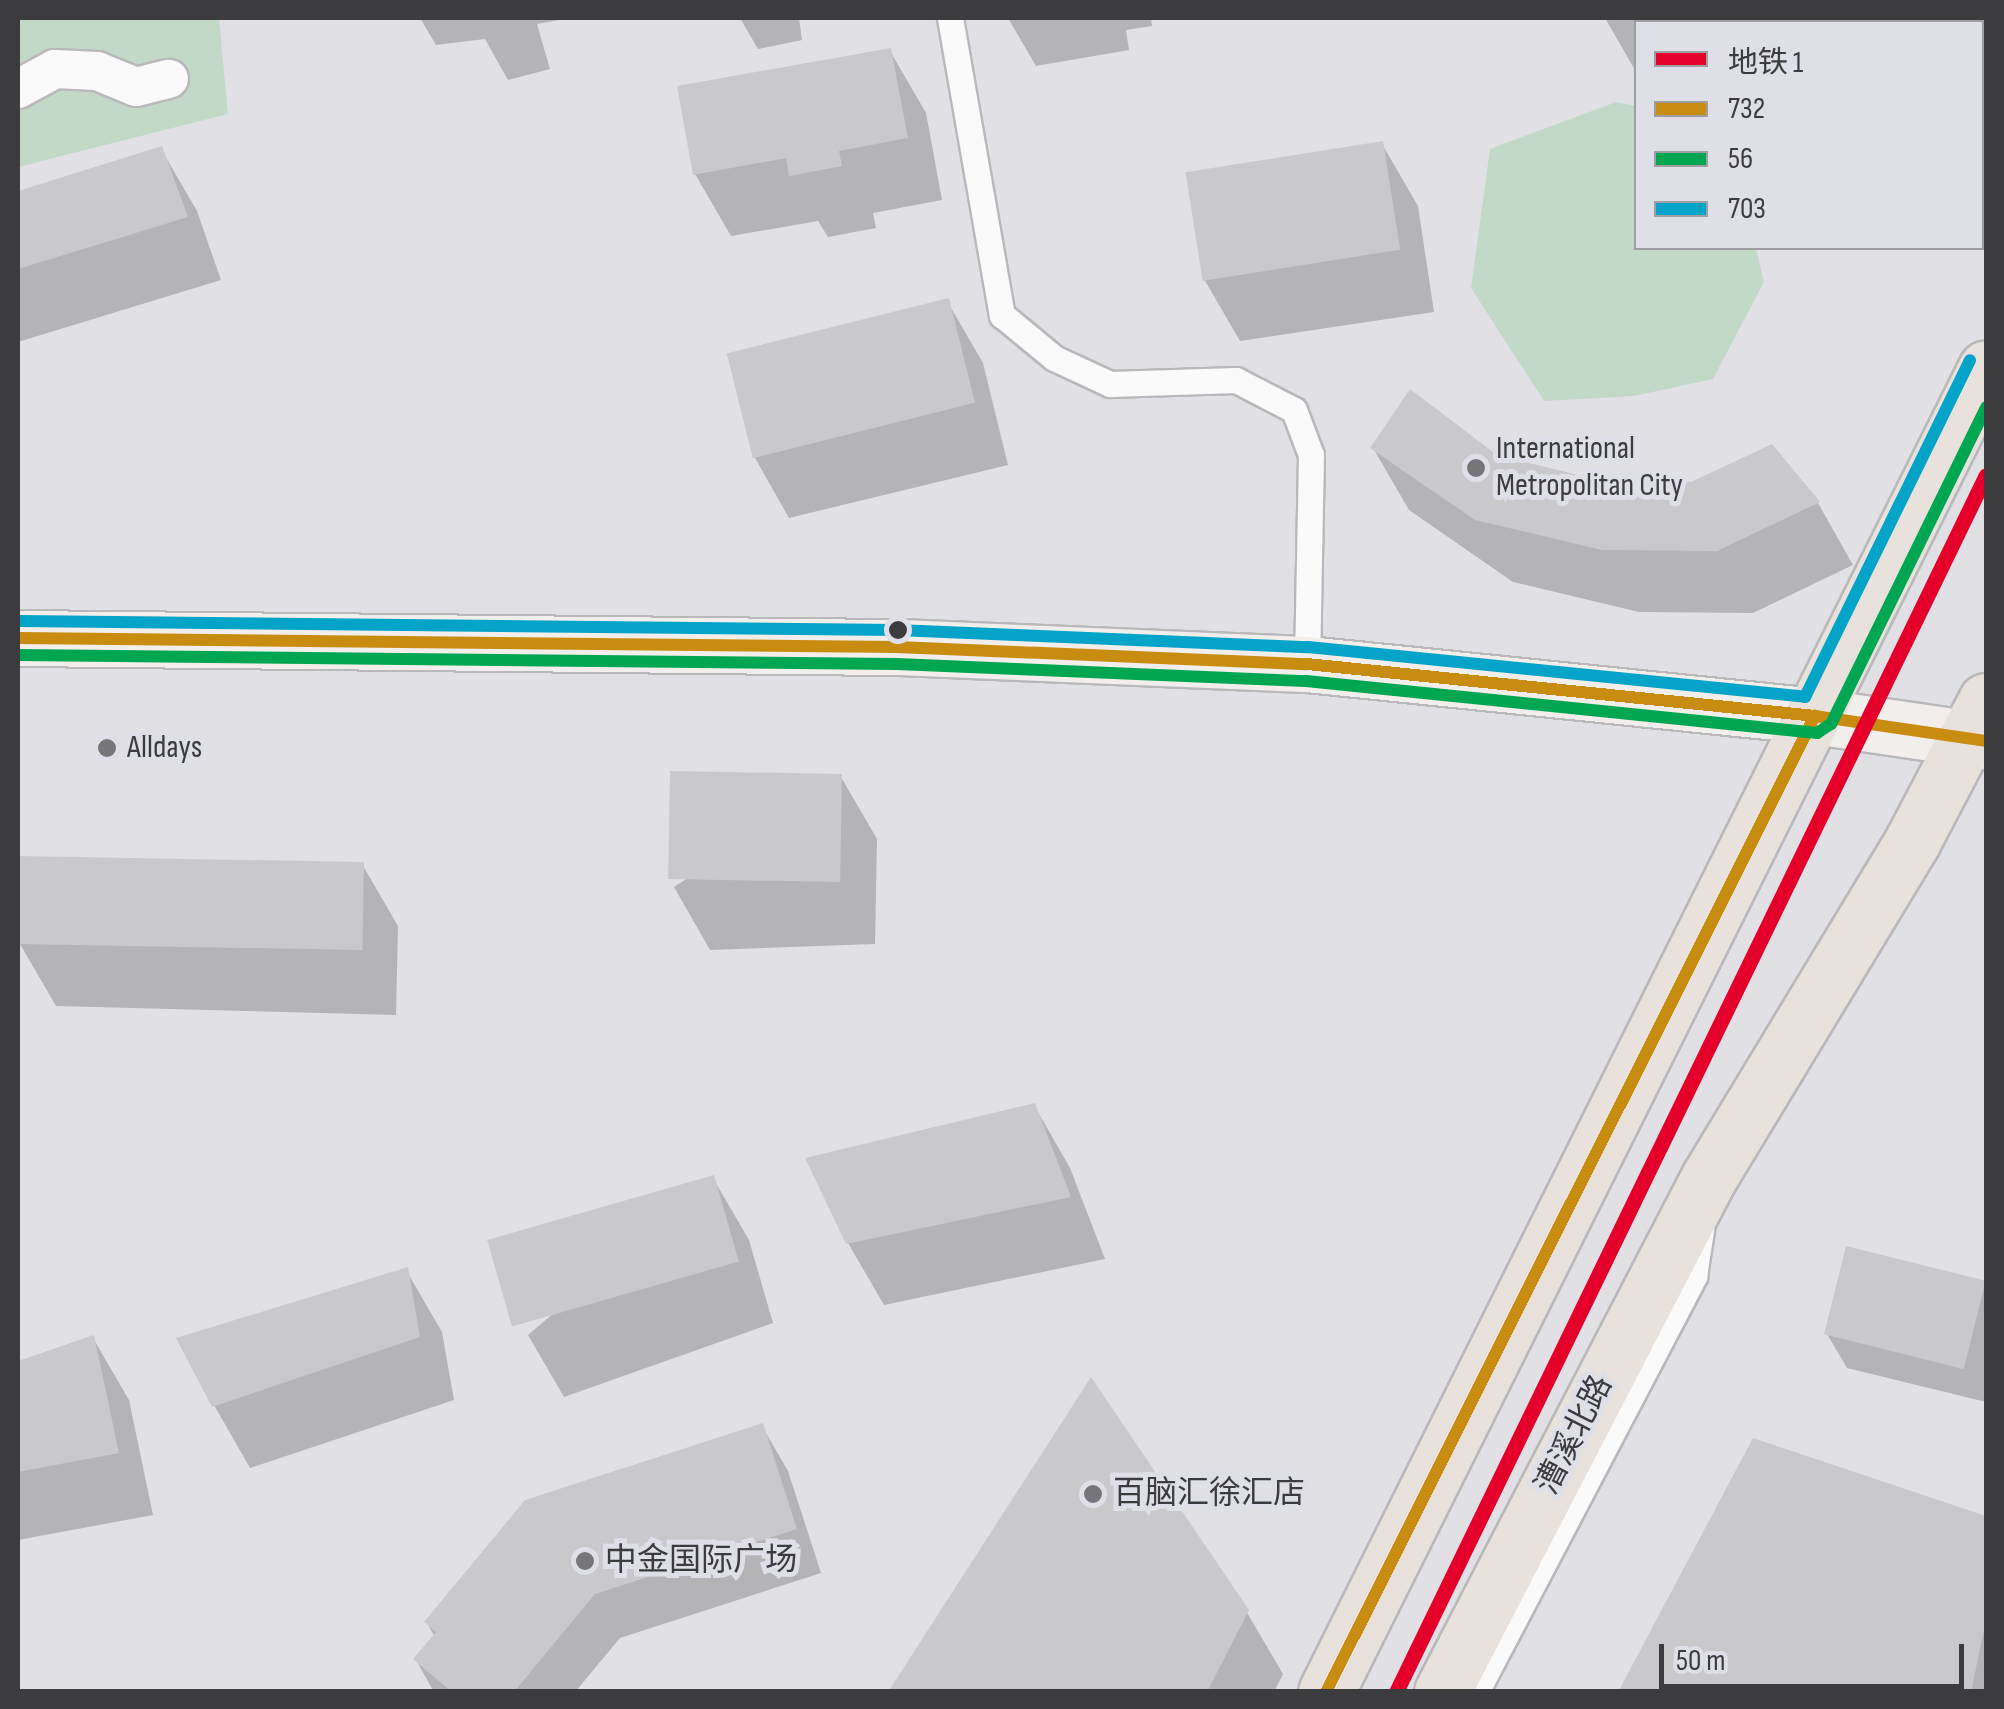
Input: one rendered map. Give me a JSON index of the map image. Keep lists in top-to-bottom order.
{
  "streets": {
    "main road": ["漕溪北路"]
  },
  "places": [
    "International Metropolitan City",
    "Alldays",
    "百脑汇徐汇店",
    "中金国际广场"
  ],
  "lines": [
    "transit line 703",
    "transit line 56",
    "metro line 1",
    "transit line 732"
  ],
  "legend": [
    "地铁 1",
    "732",
    "56",
    "703"
  ],
  "scale_bar": "50 m"
}
